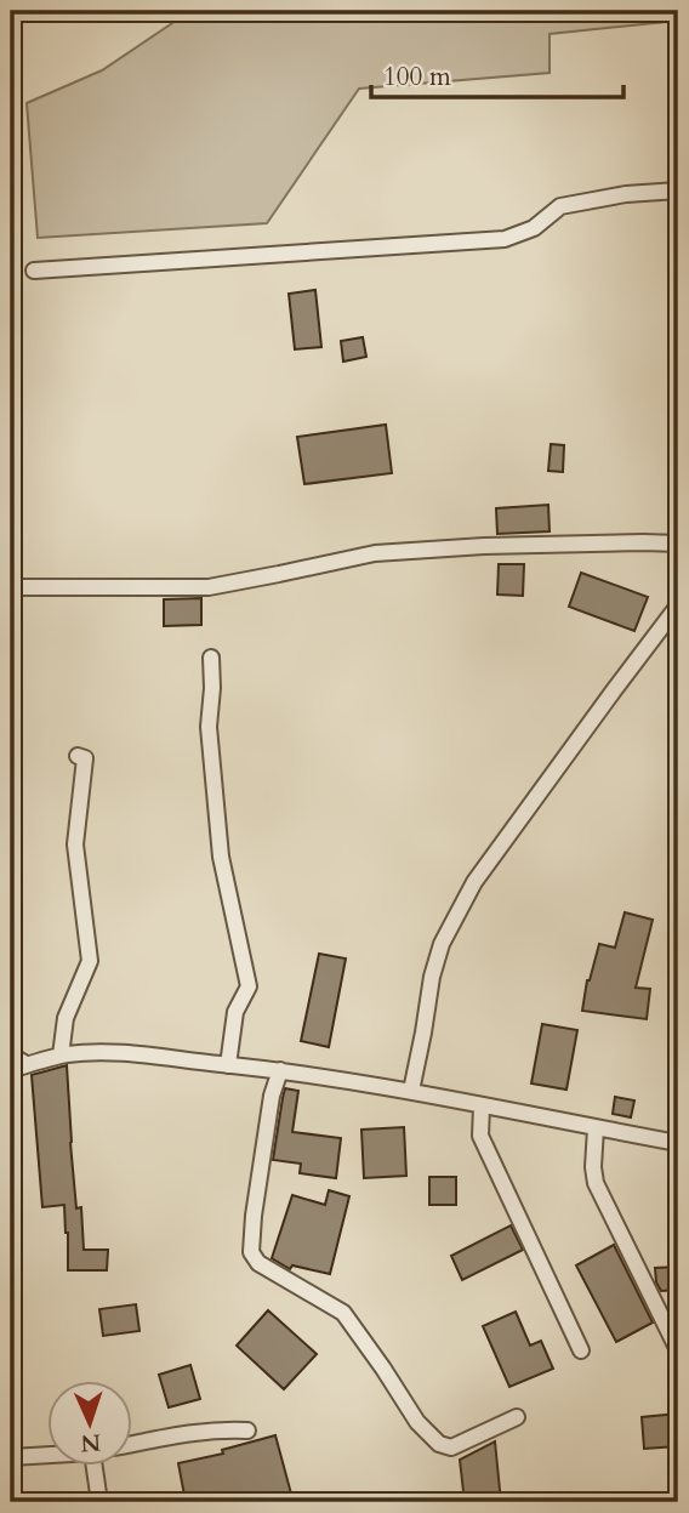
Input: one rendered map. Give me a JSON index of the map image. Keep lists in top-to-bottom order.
{
  "scale_bar": "100 m",
  "north": "bottom"
}
